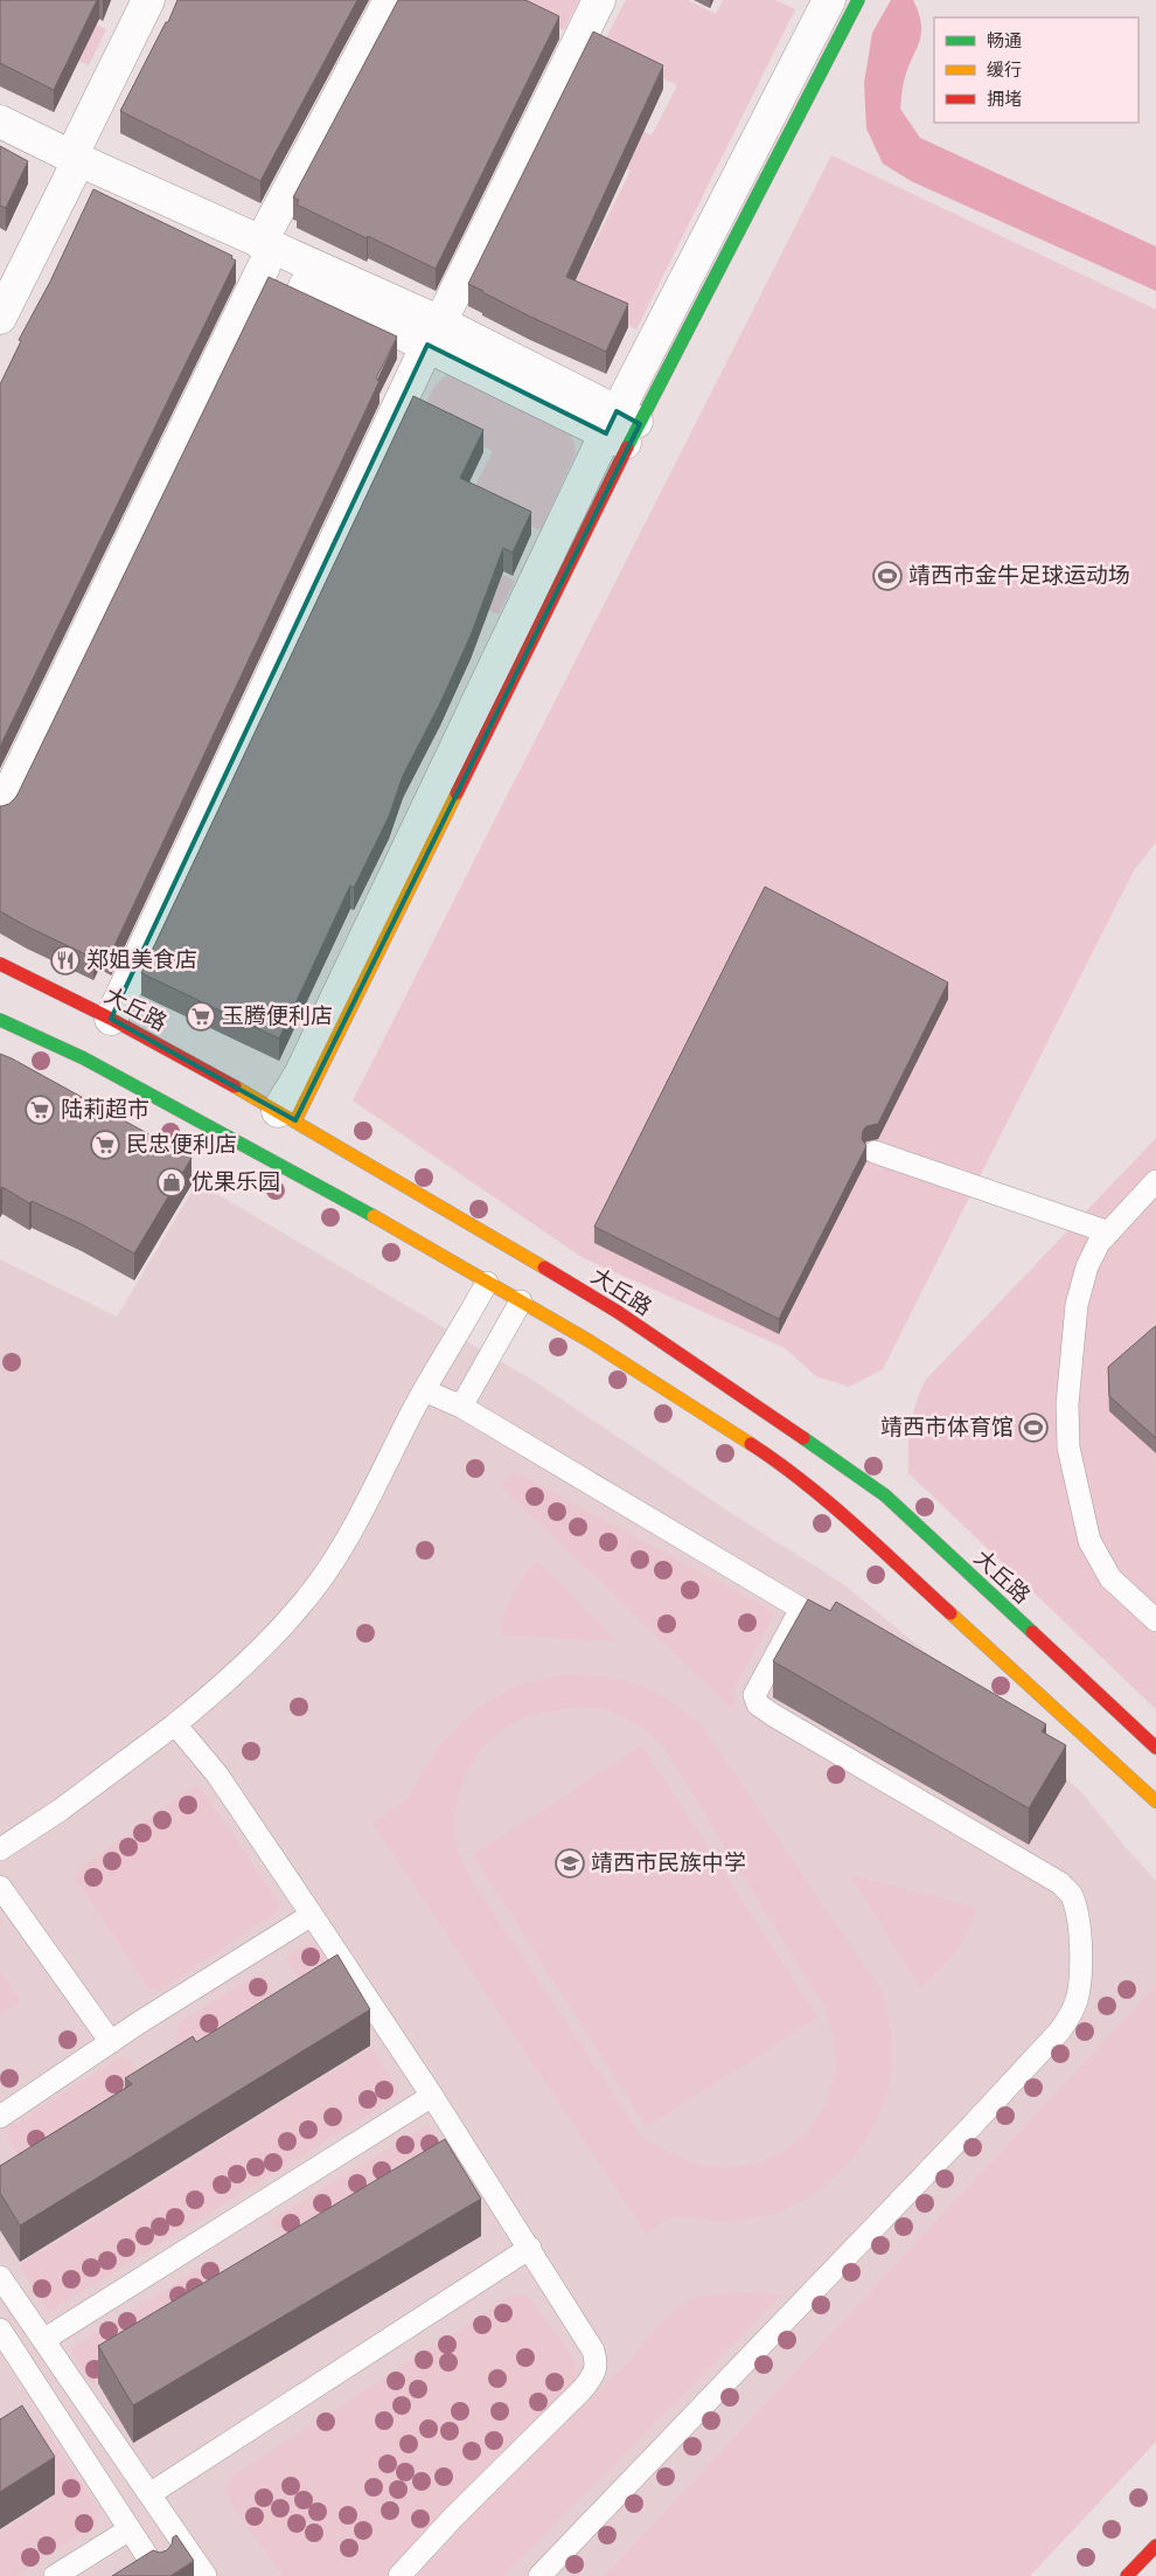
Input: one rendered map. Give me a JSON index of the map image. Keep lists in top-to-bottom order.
{
  "streets": {
    "main road": ["大丘路"]
  },
  "places": {
    "sports": ["靖西市金牛足球运动场", "靖西市体育馆"],
    "restaurant": ["郑姐美食店"],
    "supermarket": ["玉腾便利店", "陆莉超市", "民忠便利店"],
    "shop": ["优果乐园"],
    "school or university": ["靖西市民族中学"]
  },
  "legend": ["畅通", "缓行", "拥堵"]
}
